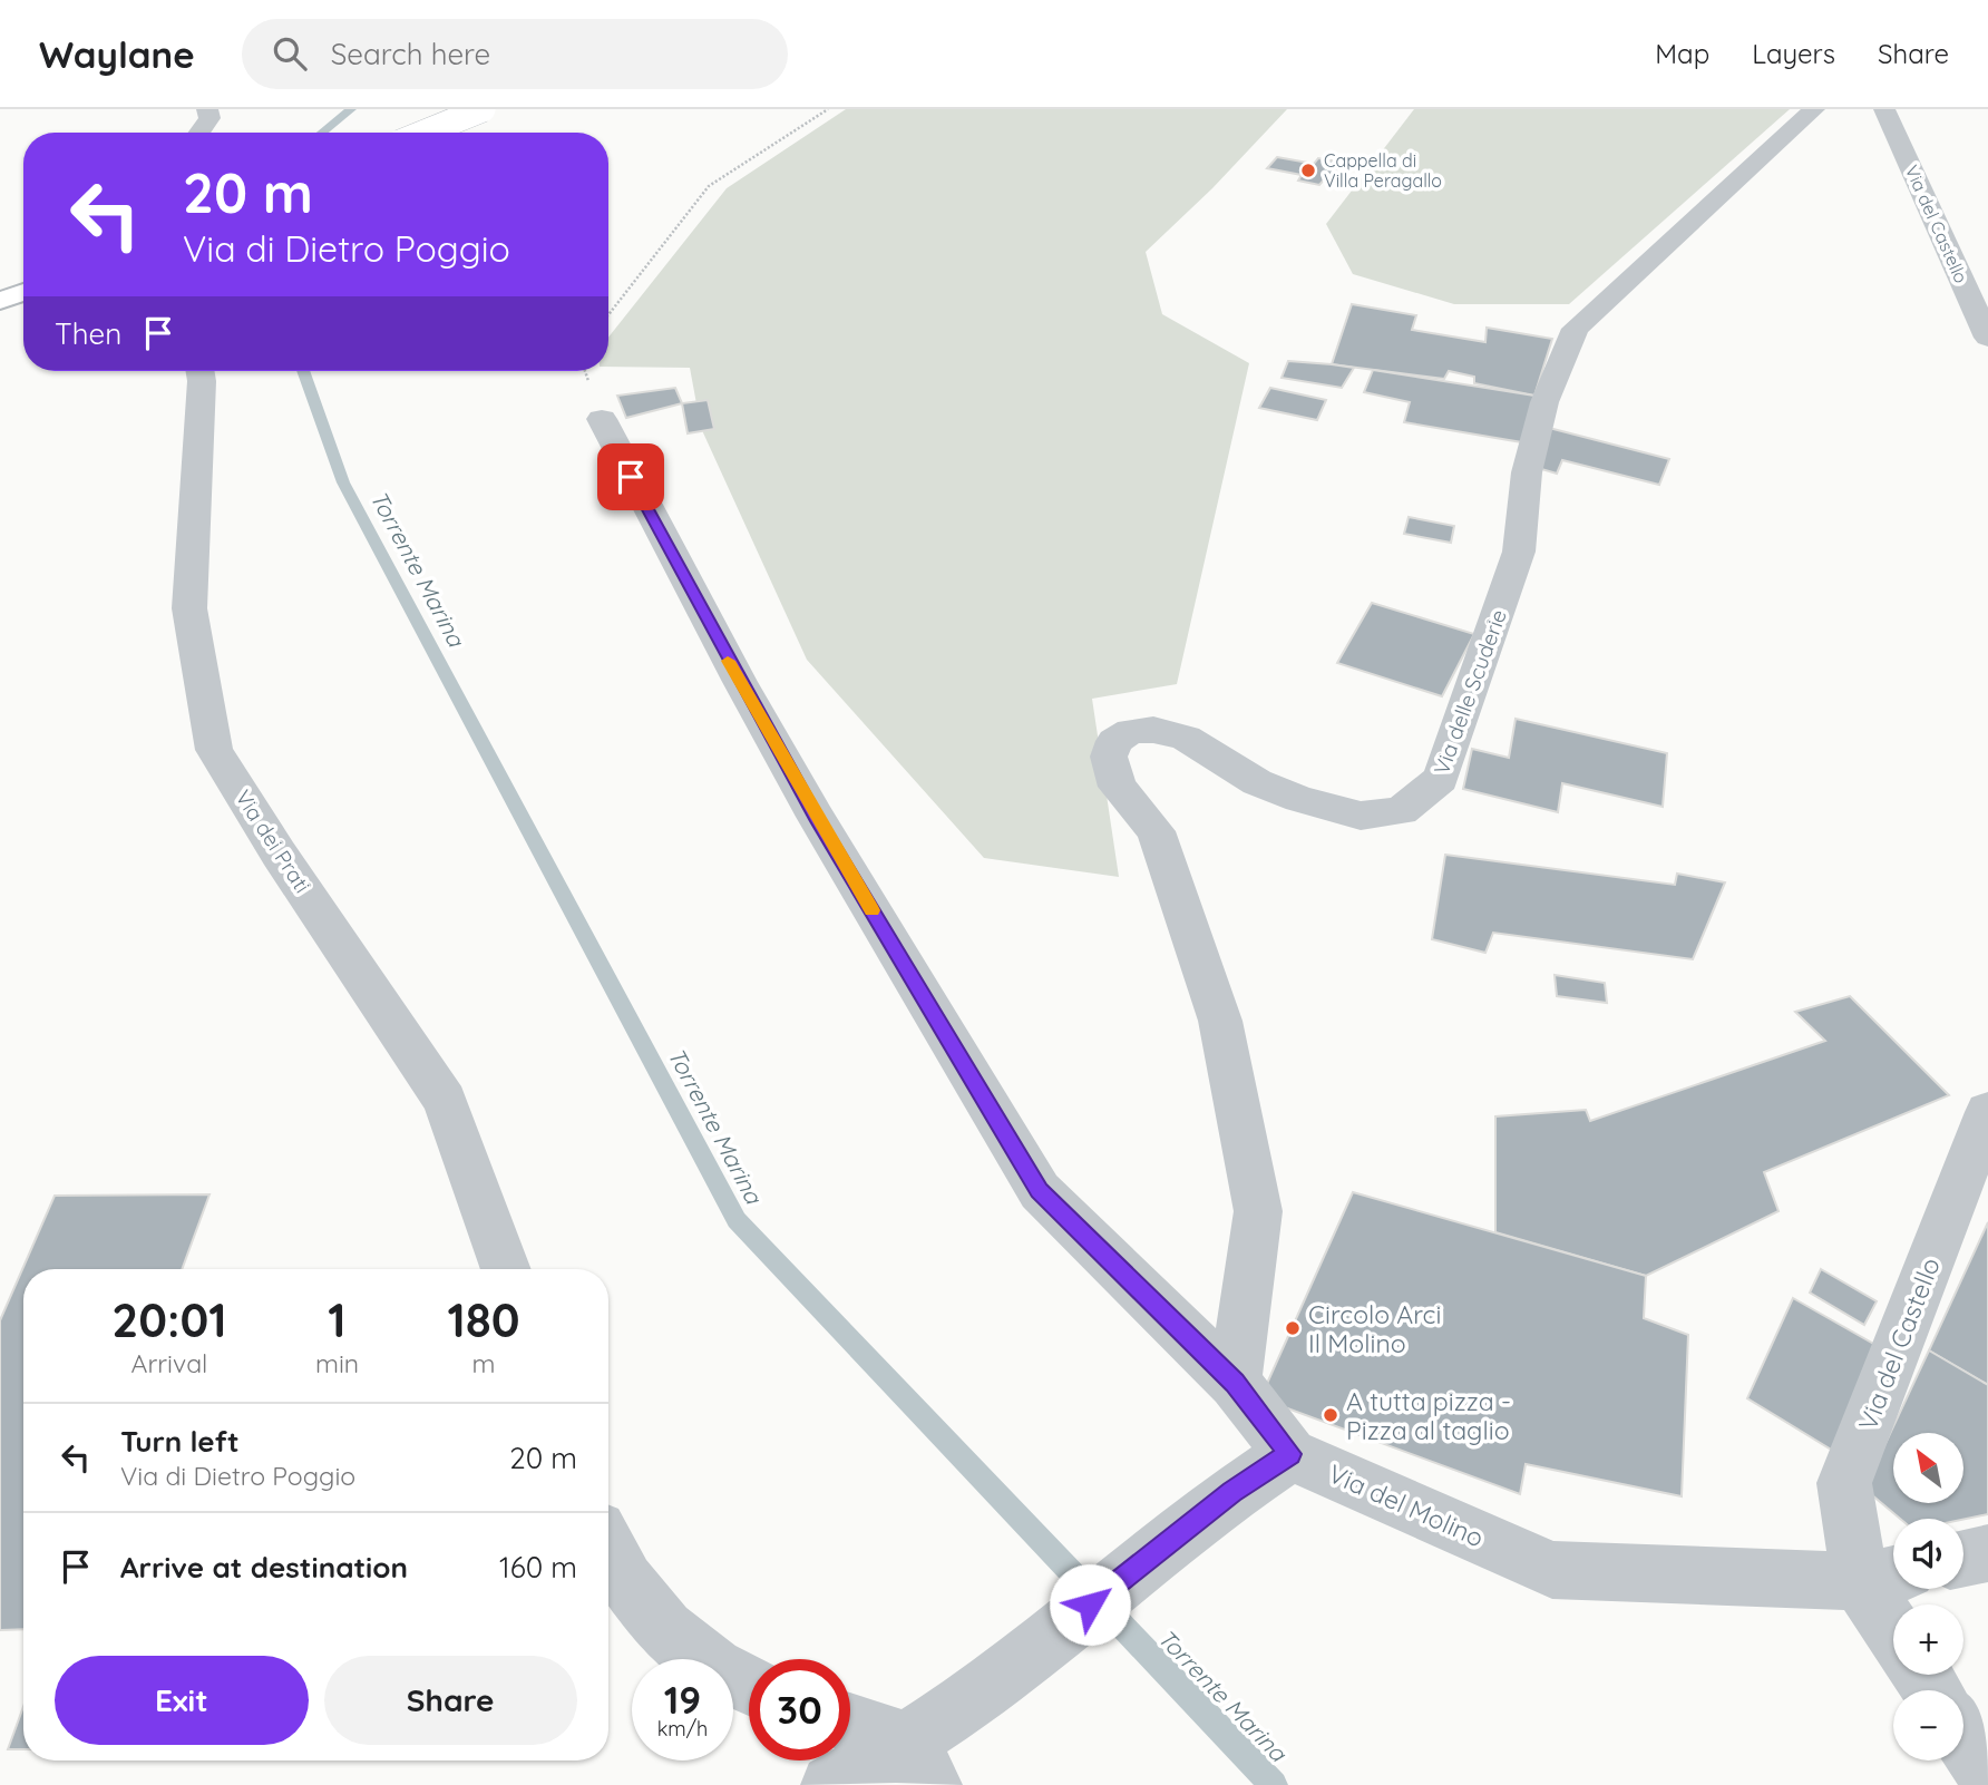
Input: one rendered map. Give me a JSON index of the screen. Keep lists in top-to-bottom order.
{
  "streets": {
    "street": [
      "Via del Castello",
      "Via delle Scuderie",
      "Via dei Prati",
      "Via del Molino"
    ]
  },
  "crossings": [
    ["Via del Castello", "Via del Molino"]
  ],
  "water": ["Torrente Marina"],
  "places": ["Cappella di Villa Peragallo", "Circolo Arci Il Molino", "A tutta pizza - Pizza al taglio"],
  "north": "top left",
  "page": {
    "header": "Waylane",
    "search": "Search here",
    "nav": ["Map", "Layers", "Share"],
    "turn": ["20 m", "Via di Dietro Poggio"],
    "then": "Then",
    "eta": [
      "20:01",
      "Arrival",
      "1",
      "min",
      "180",
      "m"
    ],
    "list": [
      {
        "name": "Turn left",
        "note": "Via di Dietro Poggio",
        "value": "20 m"
      },
      {
        "name": "Arrive at destination",
        "value": "160 m"
      }
    ],
    "map_buttons": ["+", "−"],
    "buttons": ["Exit", "Share"],
    "speed": "19 km/h",
    "limit": "30"
  }
}
